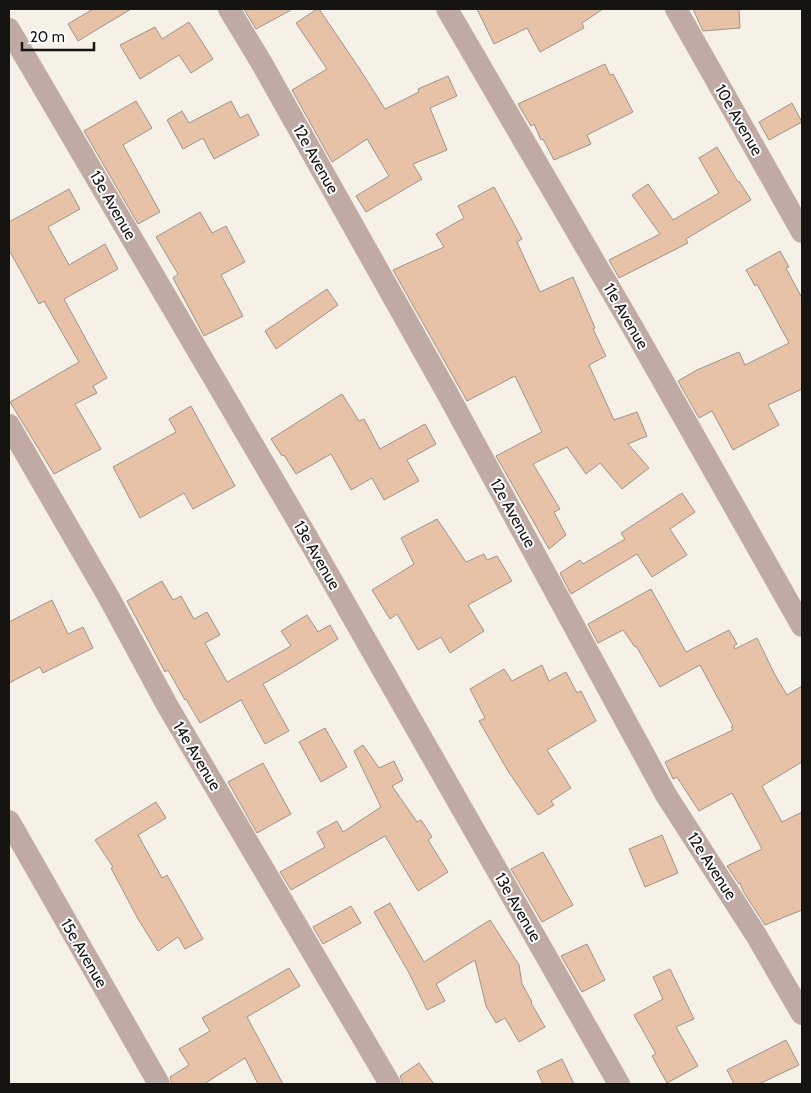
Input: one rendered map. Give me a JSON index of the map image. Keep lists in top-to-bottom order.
{
  "streets": {
    "street": [
      "10e Avenue",
      "12e Avenue",
      "13e Avenue",
      "11e Avenue",
      "14e Avenue",
      "15e Avenue"
    ]
  },
  "scale_bar": "20 m"
}
